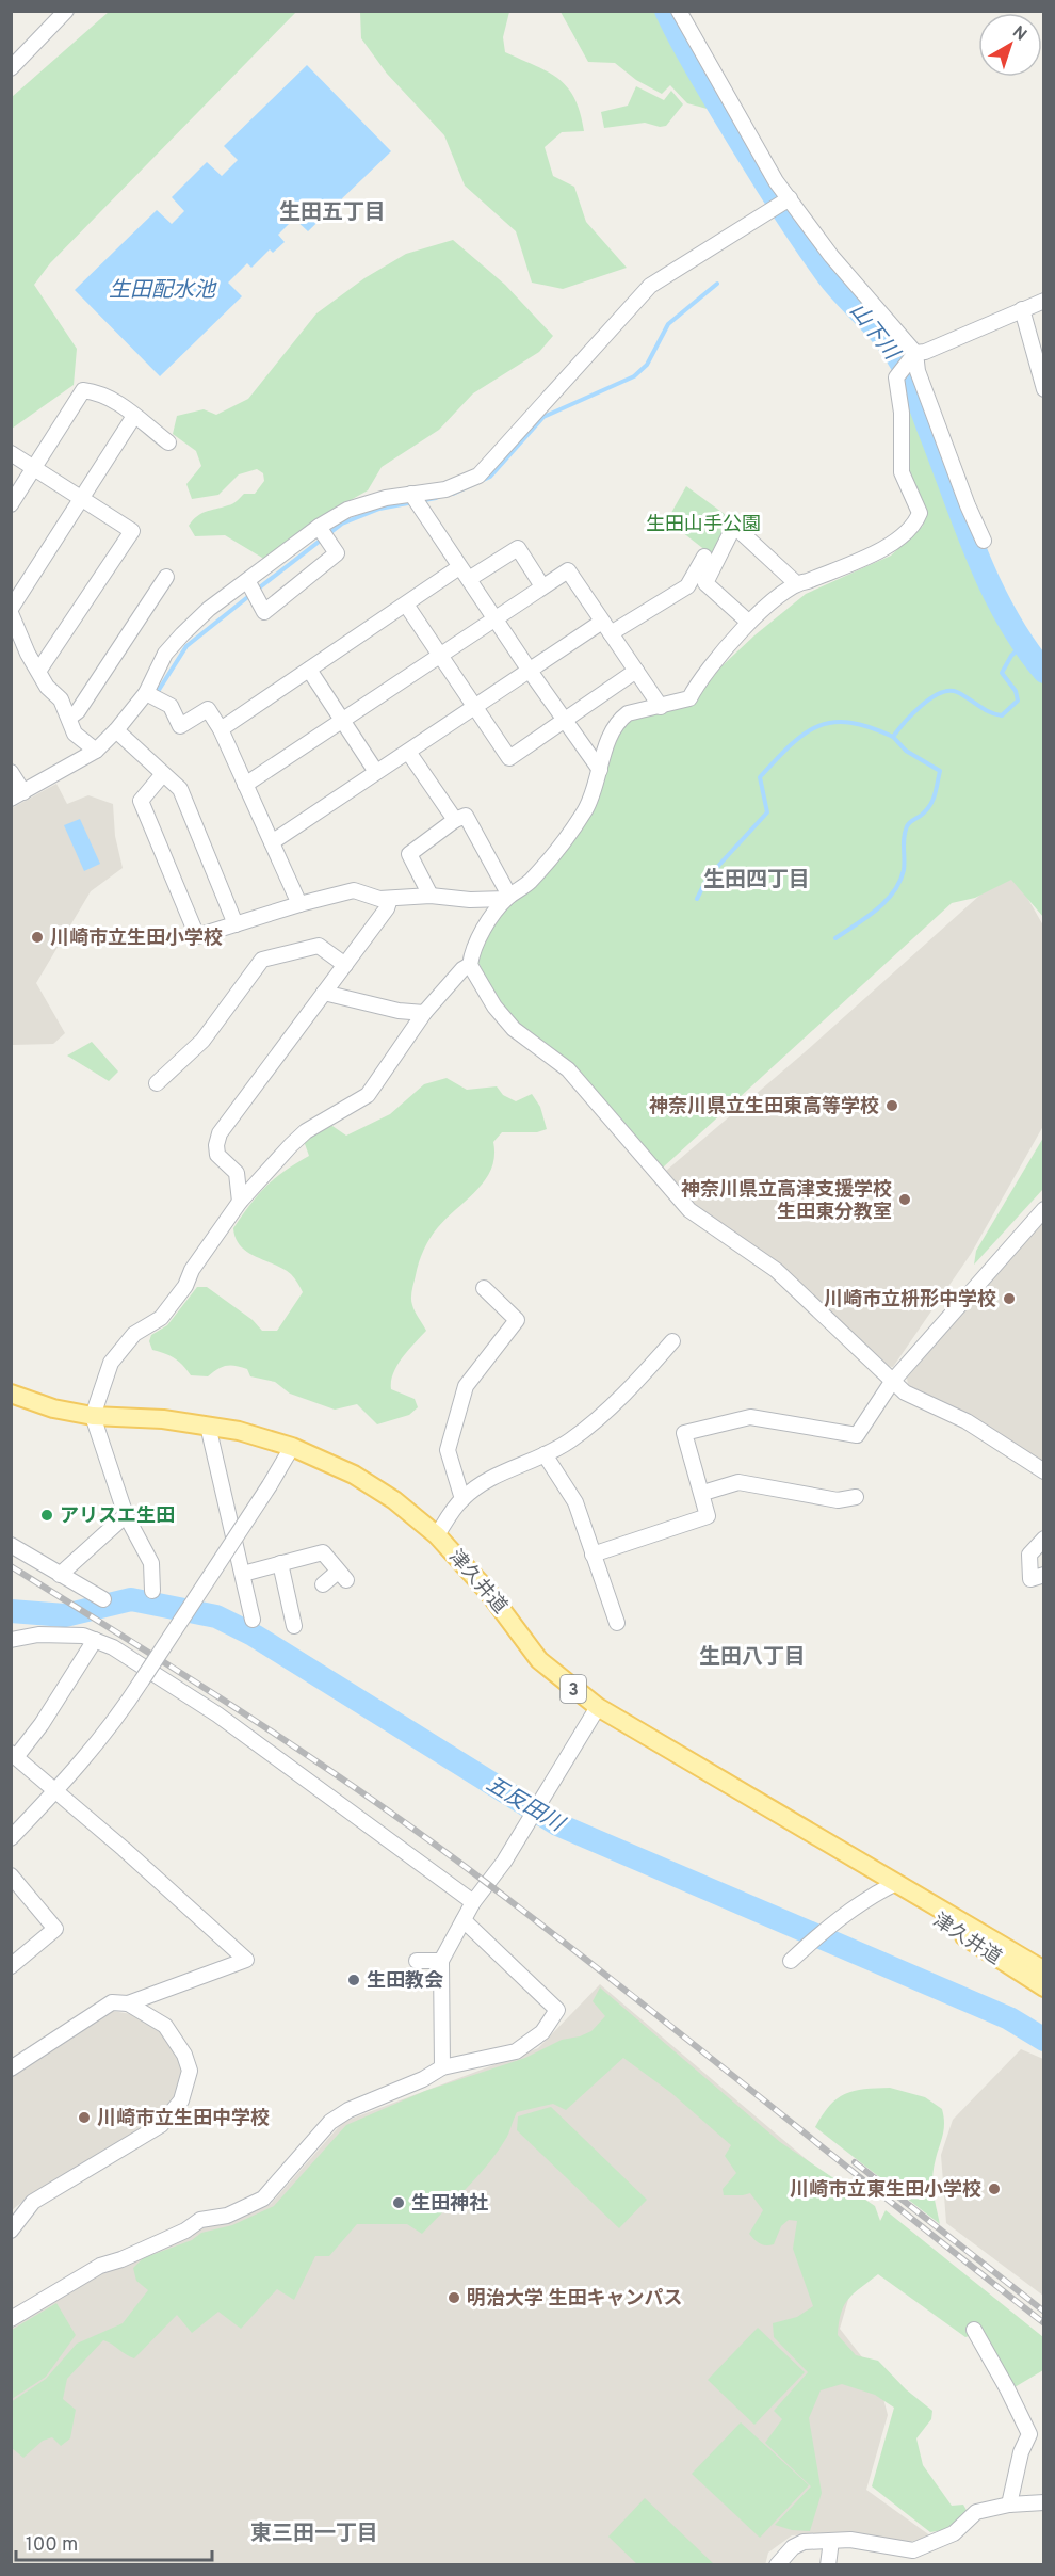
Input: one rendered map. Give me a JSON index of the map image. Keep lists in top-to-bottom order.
{
  "streets": {
    "main road": ["津久井道", "3"]
  },
  "districts": [
    "生田五丁目",
    "生田四丁目",
    "生田八丁目",
    "東三田一丁目"
  ],
  "water": ["生田配水池", "山下川", "五反田川"],
  "parks": ["生田山手公園"],
  "places": [
    "川崎市立生田小学校",
    "神奈川県立生田東高等学校",
    "神奈川県立高津支援学校 生田東分教室",
    "川崎市立枡形中学校",
    "アリスエ生田",
    "生田教会",
    "川崎市立生田中学校",
    "川崎市立東生田小学校",
    "生田神社",
    "明治大学 生田キャンパス"
  ],
  "scale_bar": "100 m",
  "north": "top right"
}
